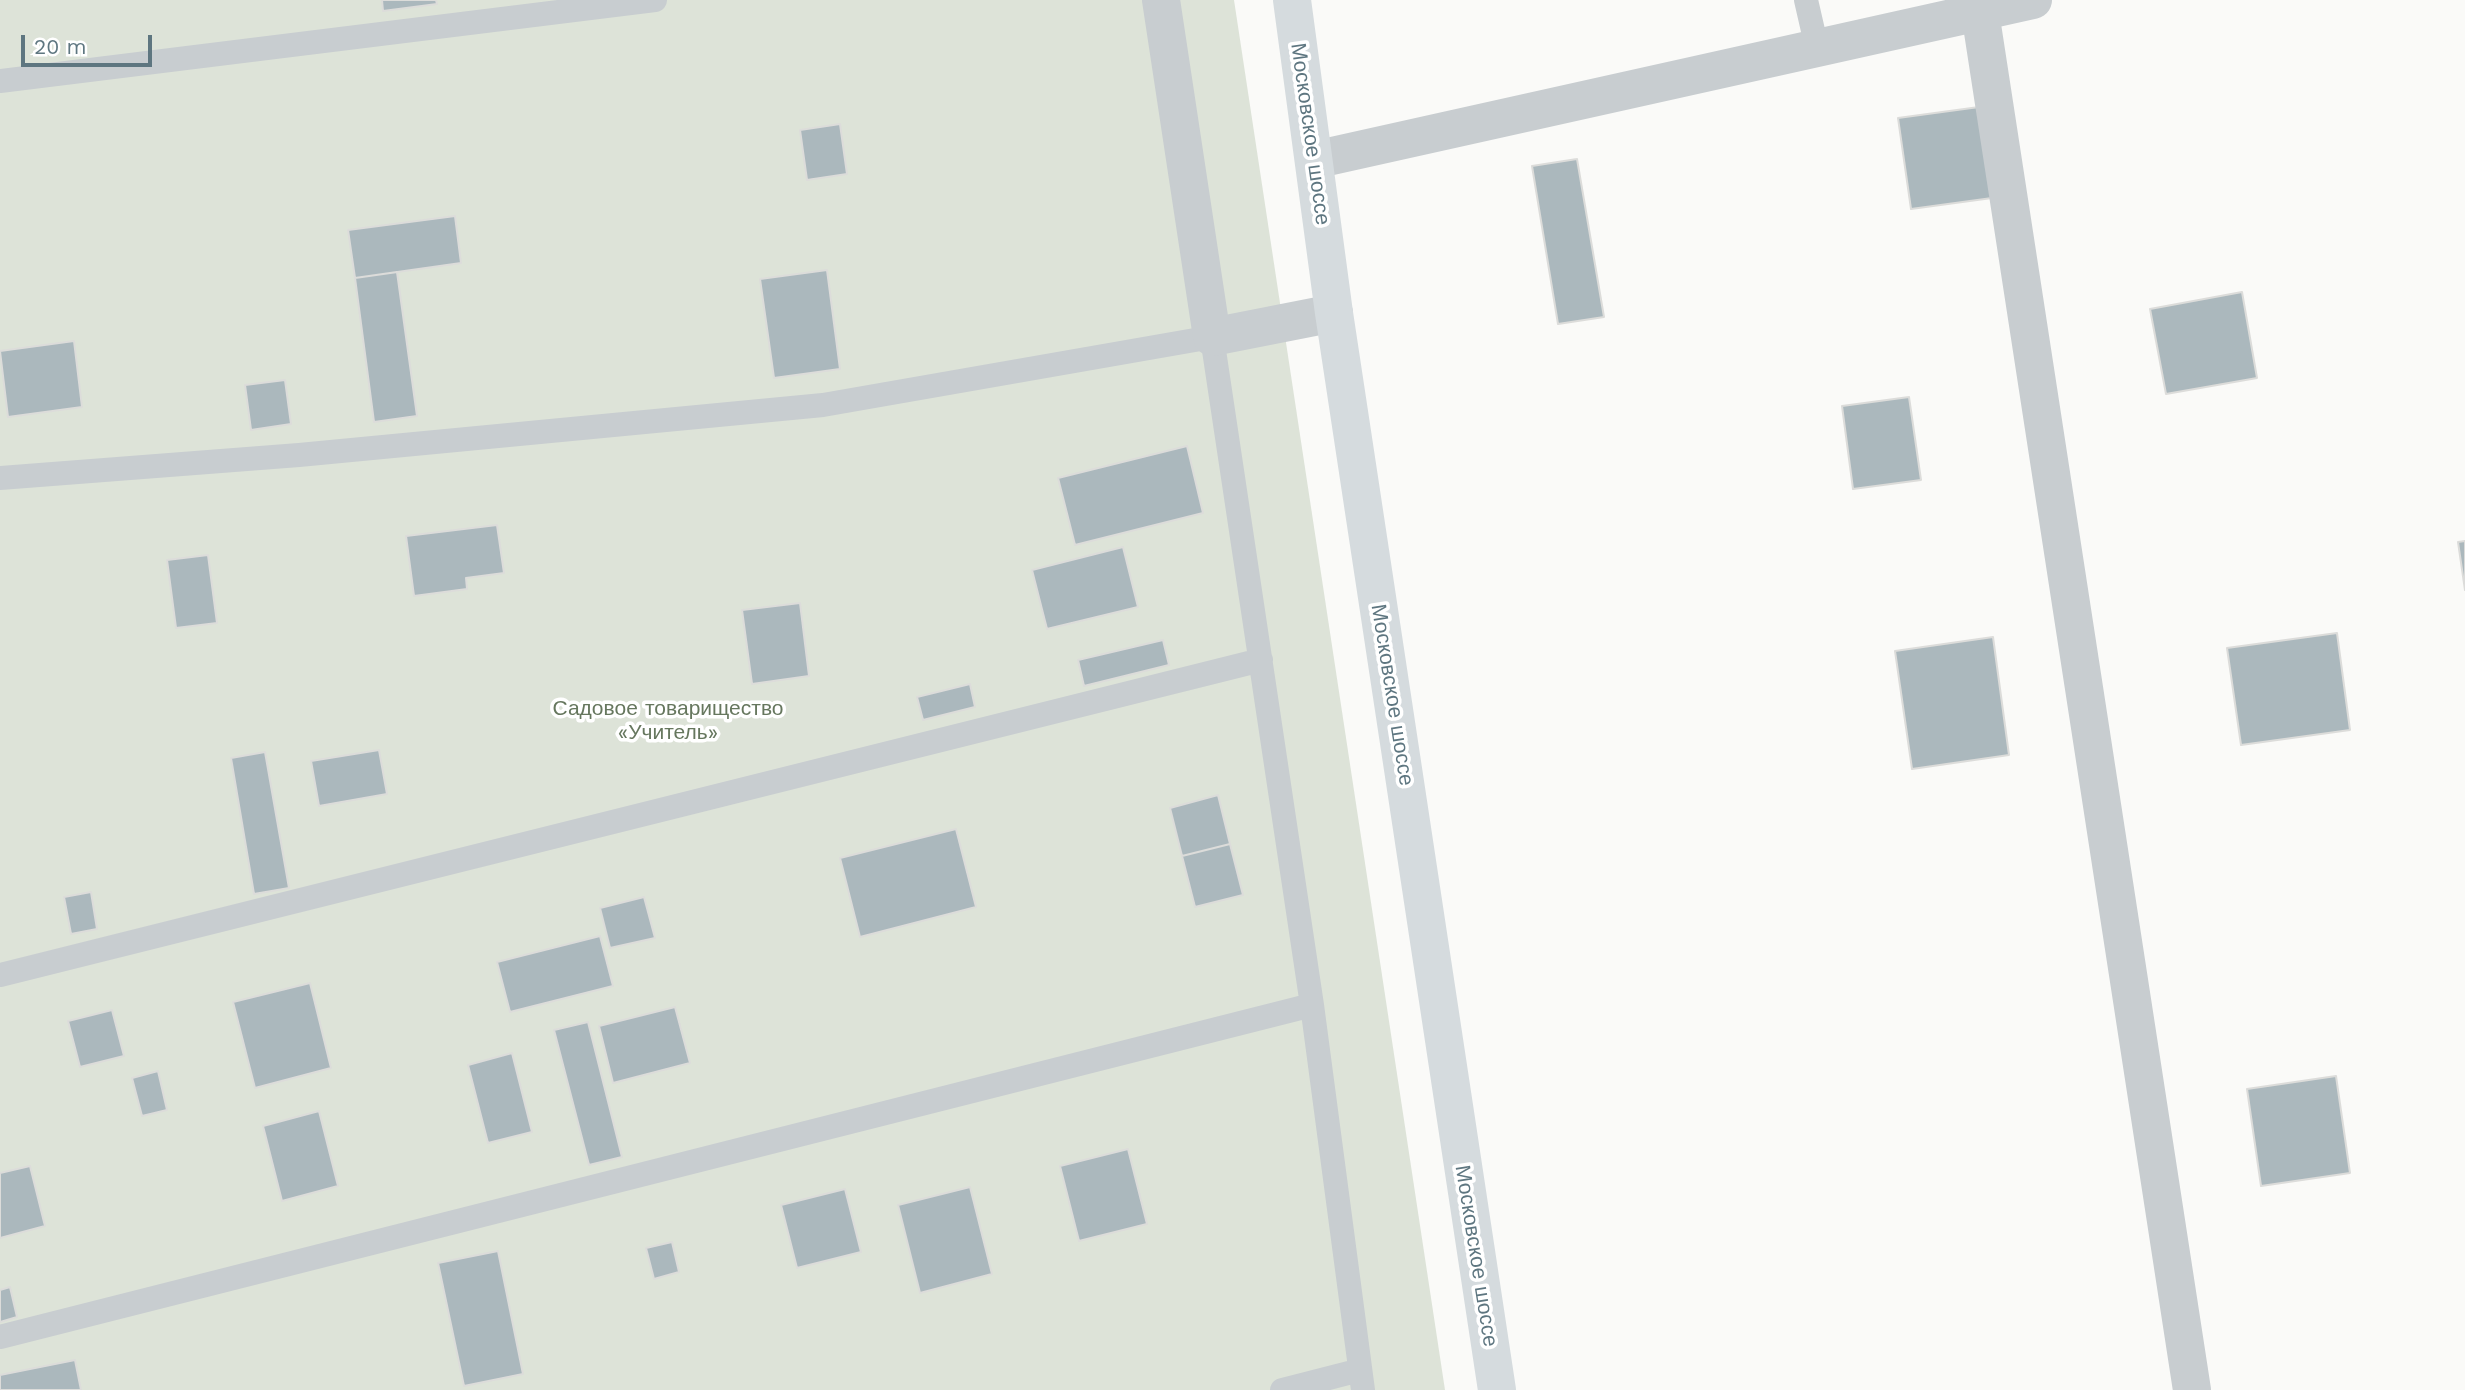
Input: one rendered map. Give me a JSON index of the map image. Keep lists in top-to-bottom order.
{
  "streets": {
    "highway": ["Московское шоссе"]
  },
  "parks": ["Садовое товарищество «Учитель»"],
  "scale_bar": "20 m"
}
